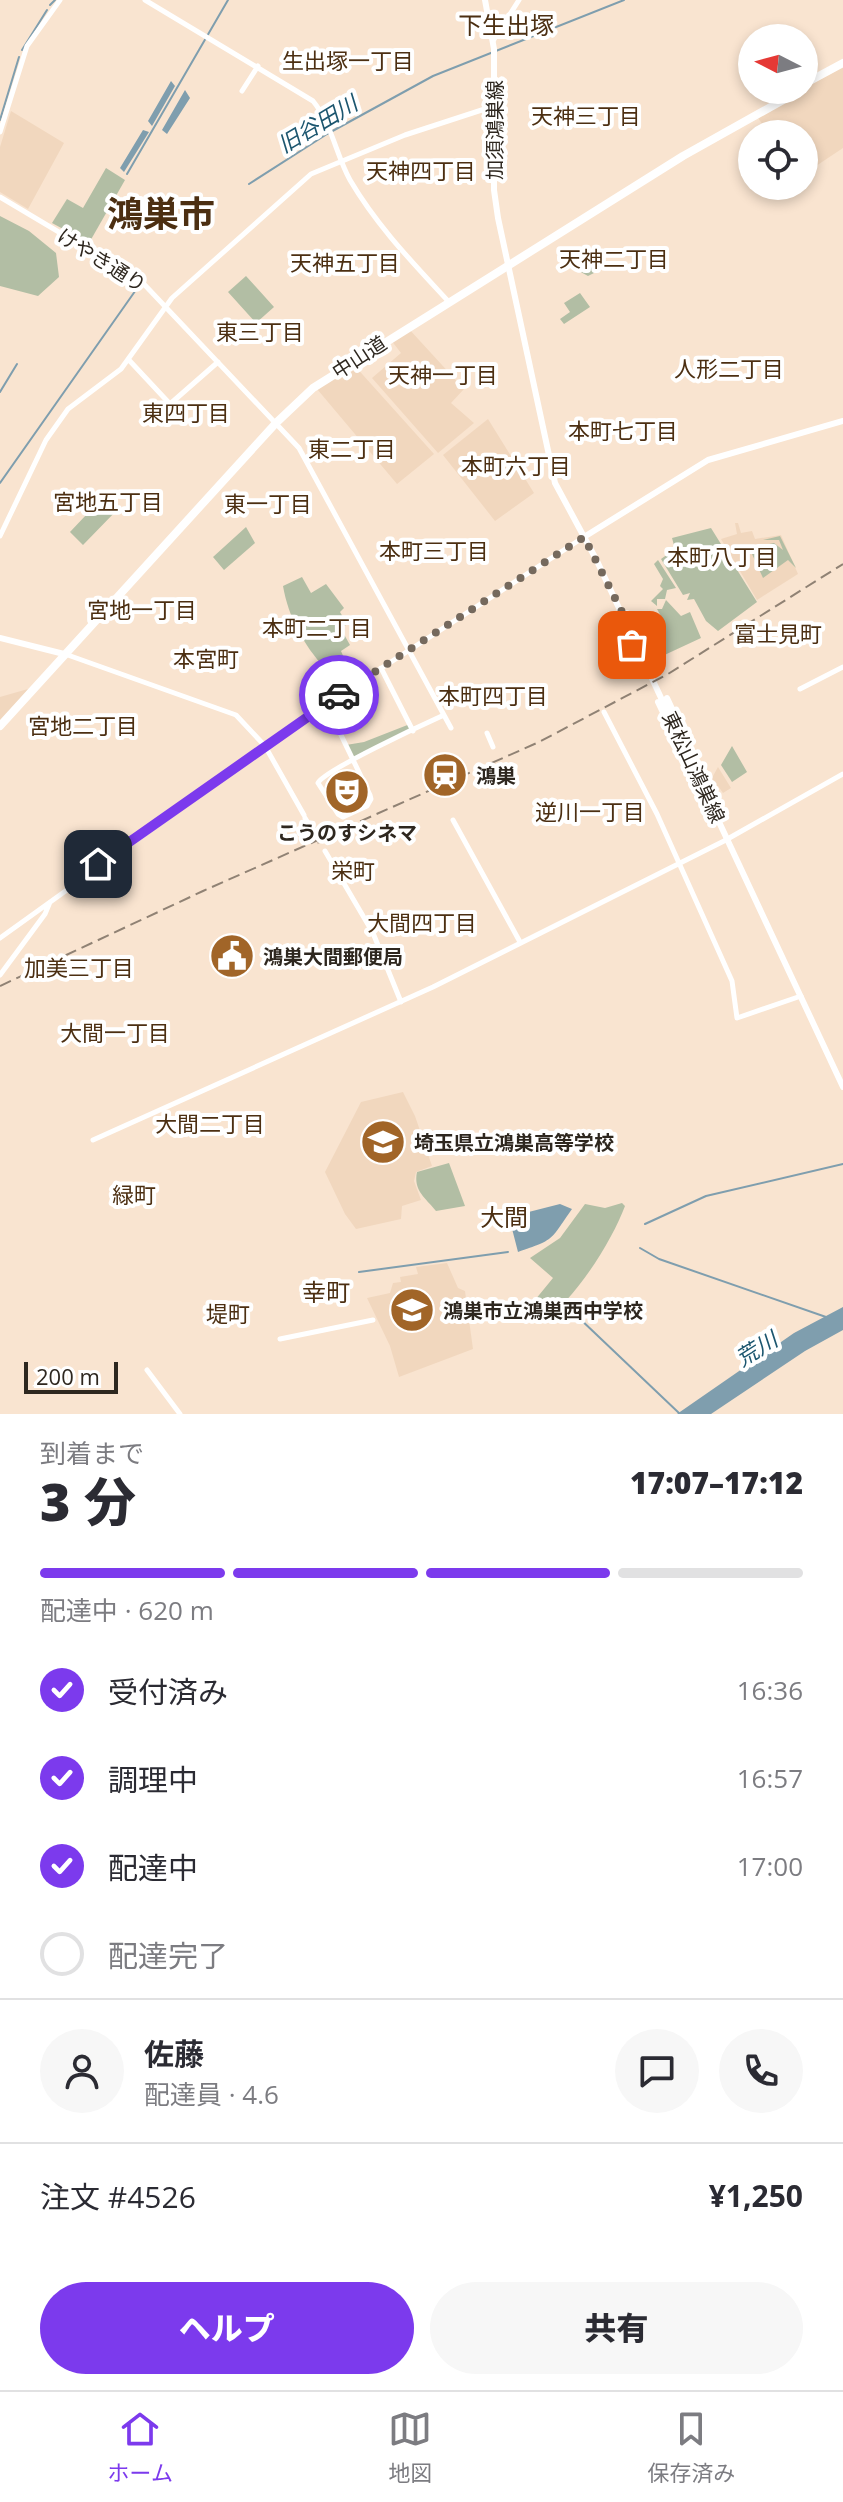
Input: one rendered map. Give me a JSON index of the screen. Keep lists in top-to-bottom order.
{
  "streets": {
    "highway": ["中山道"],
    "main road": ["加須鴻巣線", "東松山鴻巣線"],
    "street": ["けやき通り"]
  },
  "crossings": [
    ["加須鴻巣線", "中山道"],
    ["加須鴻巣線", "東松山鴻巣線"],
    ["けやき通り", "中山道"],
    ["中山道", "東松山鴻巣線"]
  ],
  "districts": [
    "下生出塚",
    "生出塚一丁目",
    "天神三丁目",
    "天神四丁目",
    "鴻巣市",
    "天神二丁目",
    "天神五丁目",
    "東三丁目",
    "人形二丁目",
    "天神一丁目",
    "東四丁目",
    "本町七丁目",
    "東二丁目",
    "本町六丁目",
    "宮地五丁目",
    "東一丁目",
    "本町三丁目",
    "本町八丁目",
    "宮地一丁目",
    "本町二丁目",
    "富士見町",
    "本宮町",
    "本町四丁目",
    "宮地二丁目",
    "逆川一丁目",
    "栄町",
    "大間四丁目",
    "加美三丁目",
    "大間一丁目",
    "大間二丁目",
    "緑町",
    "大間",
    "幸町",
    "堤町"
  ],
  "water": ["旧谷田川", "荒川"],
  "places": {
    "station": ["鴻巣"],
    "theatre": ["こうのすシネマ"],
    "public building": ["鴻巣大間郵便局"],
    "school or university": ["埼玉県立鴻巣高等学校", "鴻巣市立鴻巣西中学校"]
  },
  "scale_bar": "200 m",
  "north": "left",
  "page": {
    "scale": "200 m",
    "heading": ["3 分", "到着まで", "17:07–17:12"],
    "panel": [
      "佐藤",
      "配達員 · 4.6",
      "注文 #4526",
      "¥1,250"
    ],
    "bar": "配達中 · 620 m",
    "list": [
      ["受付済み", "16:36"],
      ["調理中", "16:57"],
      ["配達中", "17:00"],
      "配達完了"
    ],
    "buttons": ["ヘルプ", "共有"],
    "tabs": ["ホーム", "地図", "保存済み"]
  }
}
